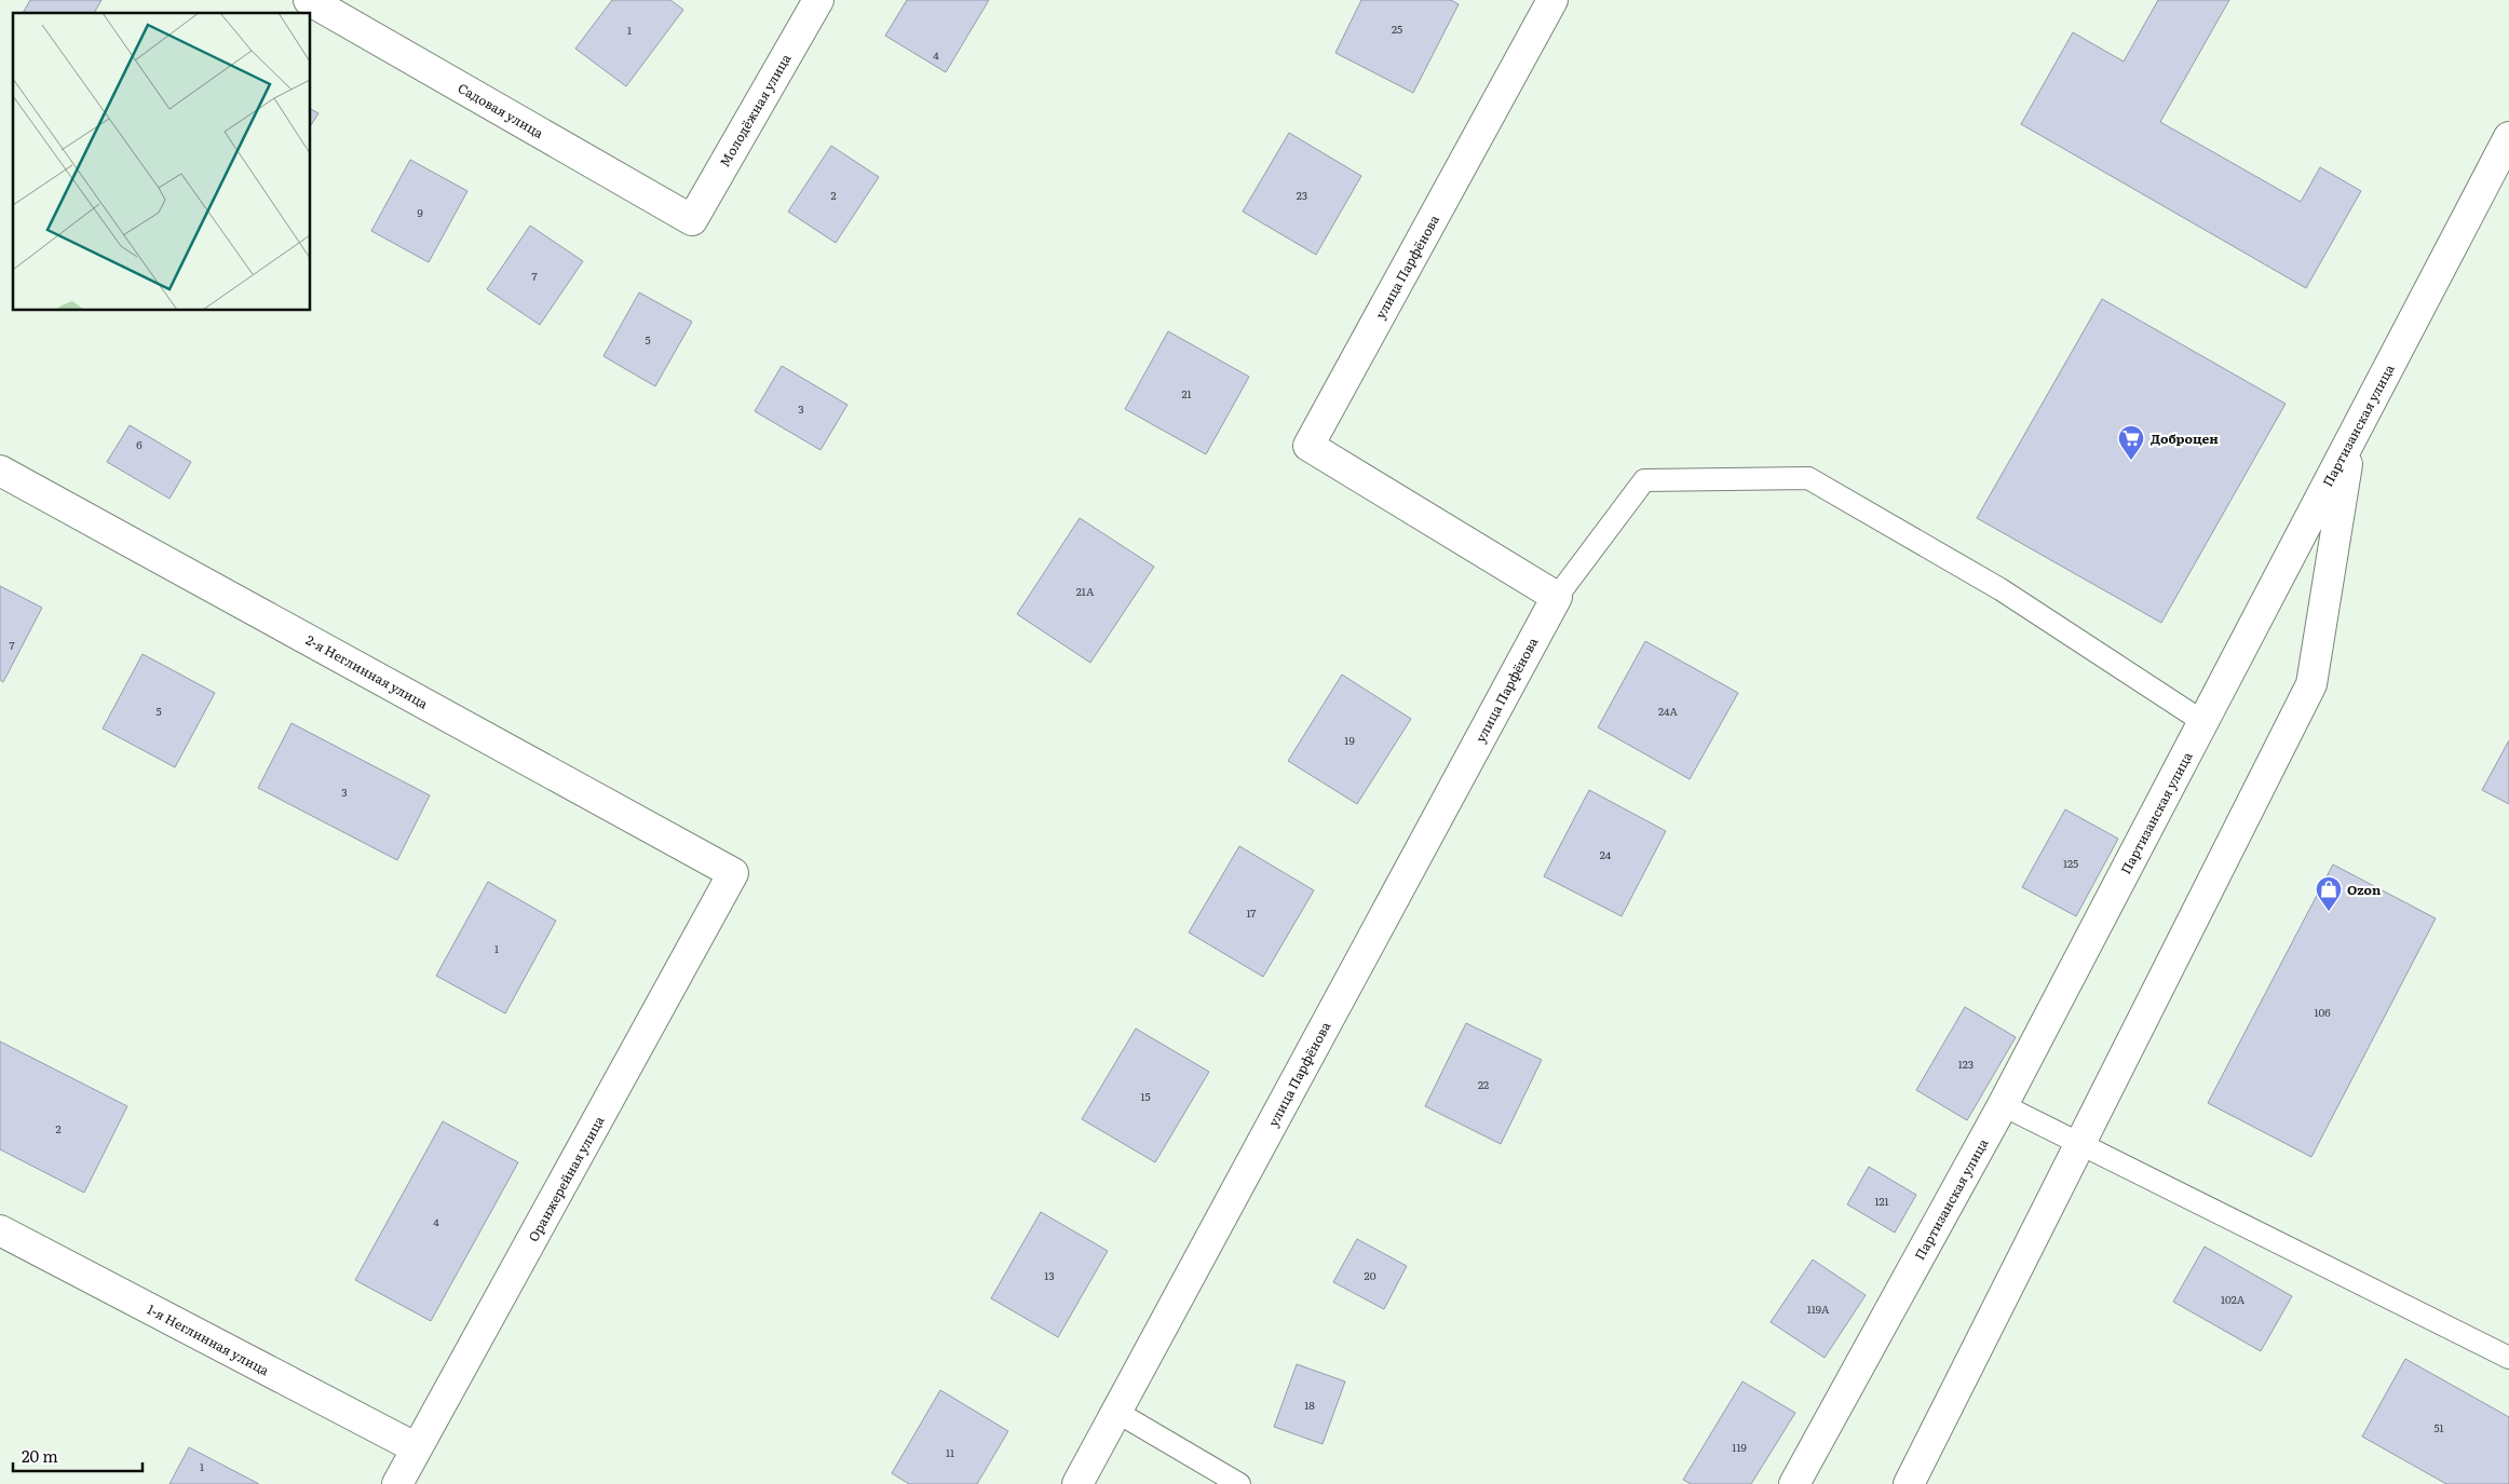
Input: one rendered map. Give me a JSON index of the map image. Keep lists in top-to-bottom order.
{
  "streets": {
    "street": [
      "Садовая улица",
      "Молодёжная улица",
      "улица Парфёнова",
      "Партизанская улица",
      "2-я Неглинная улица",
      "Оранжерейная улица",
      "1-я Неглинная улица"
    ]
  },
  "crossings": [
    ["Садовая улица", "Молодёжная улица"],
    ["2-я Неглинная улица", "Оранжерейная улица"],
    ["Оранжерейная улица", "1-я Неглинная улица"]
  ],
  "places": {
    "supermarket": ["Доброцен"],
    "shop": ["Ozon"]
  },
  "house_numbers": [
    "25",
    "1",
    "4",
    "2",
    "23",
    "9",
    "7",
    "5",
    "21",
    "3",
    "6",
    "21А",
    "7",
    "5",
    "24А",
    "19",
    "3",
    "24",
    "125",
    "17",
    "1",
    "106",
    "123",
    "22",
    "15",
    "2",
    "121",
    "4",
    "13",
    "20",
    "102А",
    "119А",
    "18",
    "51",
    "119",
    "11",
    "1"
  ],
  "scale_bar": "20 m"
}
